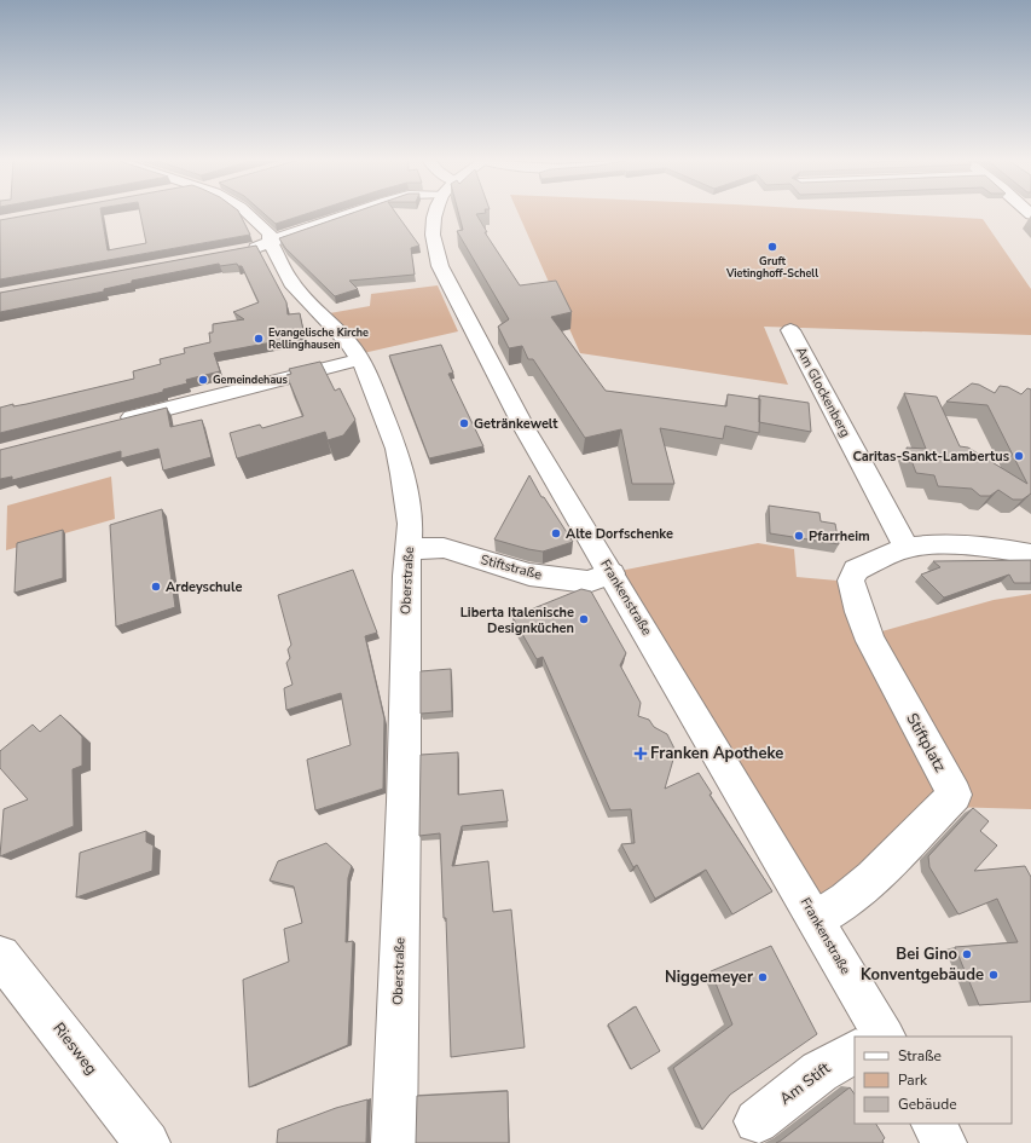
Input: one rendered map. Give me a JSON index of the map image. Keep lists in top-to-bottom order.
{
  "streets": {
    "street": [
      "Am Glockenberg",
      "Stiftstraße",
      "Oberstraße",
      "Frankenstraße",
      "Stiftplatz",
      "Riesweg",
      "Am Stift"
    ]
  },
  "crossings": [
    ["Am Glockenberg", "Stiftplatz"],
    ["Stiftstraße", "Oberstraße"],
    ["Stiftstraße", "Frankenstraße"],
    ["Frankenstraße", "Stiftplatz"]
  ],
  "places": {
    "other": [
      "Gruft Vietinghoff-Schell",
      "Evangelische Kirche Rellinghausen",
      "Gemeindehaus",
      "Getränkewelt",
      "Caritas-Sankt-Lambertus",
      "Alte Dorfschenke",
      "Pfarrheim",
      "Ardeyschule",
      "Liberta Italenische Designküchen",
      "Bei Gino",
      "Konventgebäude",
      "Niggemeyer"
    ],
    "health": ["Franken Apotheke"]
  },
  "legend": ["Straße", "Park", "Gebäude"]
}
